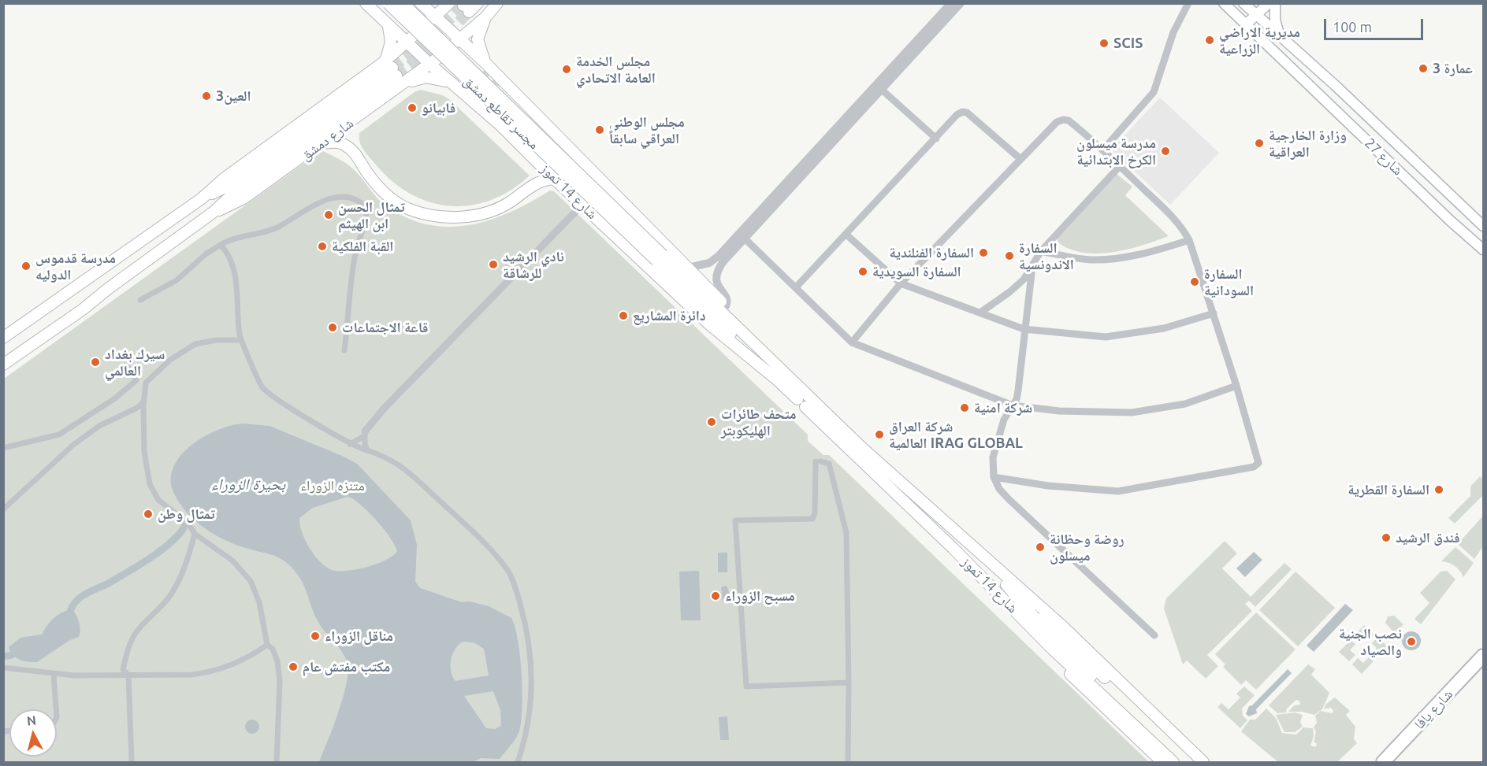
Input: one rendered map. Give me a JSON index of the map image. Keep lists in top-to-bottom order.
{
  "streets": {
    "highway": ["شارع يافا"],
    "main road": [
      "مجسر تقاطع دمشق",
      "شارع دمشق",
      "شارع 27",
      "شارع 14 تموز"
    ]
  },
  "crossings": [
    ["مجسر تقاطع دمشق", "شارع 14 تموز"],
    ["شارع دمشق", "شارع 14 تموز"]
  ],
  "water": ["بحيرة الزوراء"],
  "parks": ["متنزه الزوراء"],
  "places": [
    "مديرية الاراضي الزراعية",
    "SCIS",
    "عمارة 3",
    "مجلس الخدمة العامة الاتحادي",
    "العين3",
    "فابيانو",
    "مجلس الوطني العراقي سابقاً",
    "وزارة الخارجية العراقية",
    "مدرسة ميسلون الكرخ الابتدائية",
    "تمثال الحسن ابن الهيثم",
    "القبة الفلكية",
    "السفارة الفنلندية",
    "السفارة الاندونسية",
    "نادي الرشيد للرشاقة",
    "مدرسة قدموس الدوليه",
    "السفارة السويدية",
    "السفارة السودانية",
    "دائرة المشاريع",
    "قاعة الاجتماعات",
    "سيرك بغداد العالمي",
    "شركة امنية",
    "متحف طائرات الهليكوبتر",
    "شركة العراق العالمية IRAG GLOBAL",
    "السفارة القطرية",
    "تمثال وطن",
    "فندق الرشيد",
    "روضة وحظانة ميسلون",
    "مسبح الزوراء",
    "مناقل الزوراء",
    "نصب الجنية والصياد",
    "مكتب مفتش عام"
  ],
  "scale_bar": "100 m",
  "north": "top"
}
